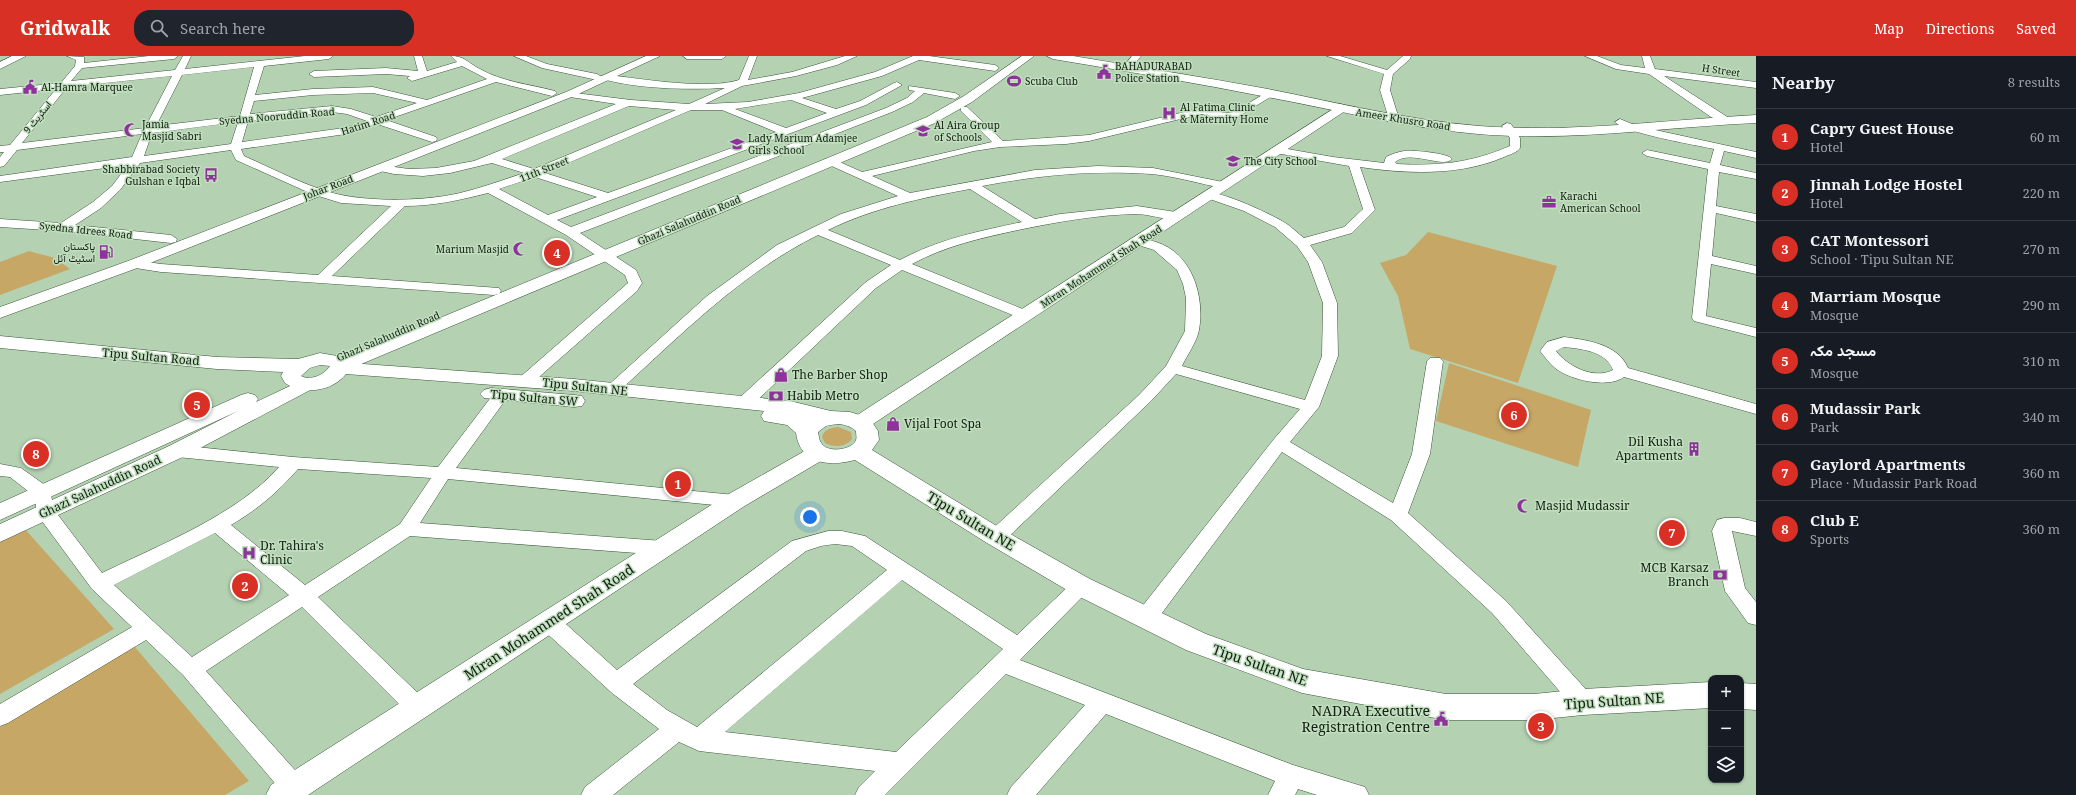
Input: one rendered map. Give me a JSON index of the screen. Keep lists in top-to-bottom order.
{
  "streets": {
    "main road": [
      "Ameer Khusro Road",
      "Tipu Sultan Road",
      "Tipu Sultan NE",
      "Tipu Sultan SW"
    ],
    "street": [
      "H Street",
      "Syedna Nooruddin Road",
      "اسٹریٹ 9",
      "Hatim Road",
      "11th Street",
      "Johar Road",
      "Ghazi Salahuddin Road",
      "Syedna Idrees Road",
      "Miran Mohammed Shah Road"
    ]
  },
  "crossings": [
    ["Syedna Nooruddin Road", "اسٹریٹ 9"],
    ["Syedna Nooruddin Road", "Hatim Road"],
    ["Syedna Nooruddin Road", "Johar Road"],
    ["Ameer Khusro Road", "Miran Mohammed Shah Road"],
    ["Hatim Road", "11th Street"],
    ["11th Street", "Johar Road"],
    ["Johar Road", "Syedna Idrees Road"],
    ["Ghazi Salahuddin Road", "Tipu Sultan Road"],
    ["Ghazi Salahuddin Road", "Tipu Sultan NE"],
    ["Ghazi Salahuddin Road", "Tipu Sultan SW"],
    ["Miran Mohammed Shah Road", "Tipu Sultan NE"],
    ["Miran Mohammed Shah Road", "Tipu Sultan SW"],
    ["Tipu Sultan NE", "Tipu Sultan SW"]
  ],
  "places": {
    "public building": ["BAHADURABAD Police Station", "Al-Hamra Marquee", "NADRA Executive Registration Centre"],
    "sports": ["Scuba Club"],
    "hospital": ["Al Fatima Clinic & Maternity Home", "Dr. Tahira's Clinic"],
    "mosque": ["Jamia Masjid Sabri", "Marium Masjid", "Masjid Mudassir"],
    "school or university": ["Al Aira Group of Schools", "Lady Marium Adamjee Girls School", "The City School"],
    "bus stop": ["Shabbirabad Society Gulshan e Iqbal"],
    "office": ["Karachi American School"],
    "fuel station": ["پاکستان اسٹیٹ آئل"],
    "shop": ["The Barber Shop", "Vijal Foot Spa"],
    "bank": ["Habib Metro", "MCB Karsaz Branch"],
    "building": ["Dil Kusha Apartments"]
  },
  "page": {
    "header": "Gridwalk",
    "search": "Search here",
    "nav": ["Map", "Directions", "Saved"],
    "heading": ["Nearby", "8 results"],
    "list": [
      {
        "mark": "1",
        "name": "Capry Guest House",
        "note": "Hotel",
        "value": "60 m"
      },
      {
        "mark": "2",
        "name": "Jinnah Lodge Hostel",
        "note": "Hotel",
        "value": "220 m"
      },
      {
        "mark": "3",
        "name": "CAT Montessori",
        "note": "School · Tipu Sultan NE",
        "value": "270 m"
      },
      {
        "mark": "4",
        "name": "Marriam Mosque",
        "note": "Mosque",
        "value": "290 m"
      },
      {
        "mark": "5",
        "name": "مسجد مکہ",
        "note": "Mosque",
        "value": "310 m"
      },
      {
        "mark": "6",
        "name": "Mudassir Park",
        "note": "Park",
        "value": "340 m"
      },
      {
        "mark": "7",
        "name": "Gaylord Apartments",
        "note": "Place · Mudassir Park Road",
        "value": "360 m"
      },
      {
        "mark": "8",
        "name": "Club E",
        "note": "Sports",
        "value": "360 m"
      }
    ],
    "pins": [
      "4",
      "5",
      "6",
      "8",
      "1",
      "7",
      "2",
      "3"
    ],
    "map_buttons": ["+", "−"]
  }
}
